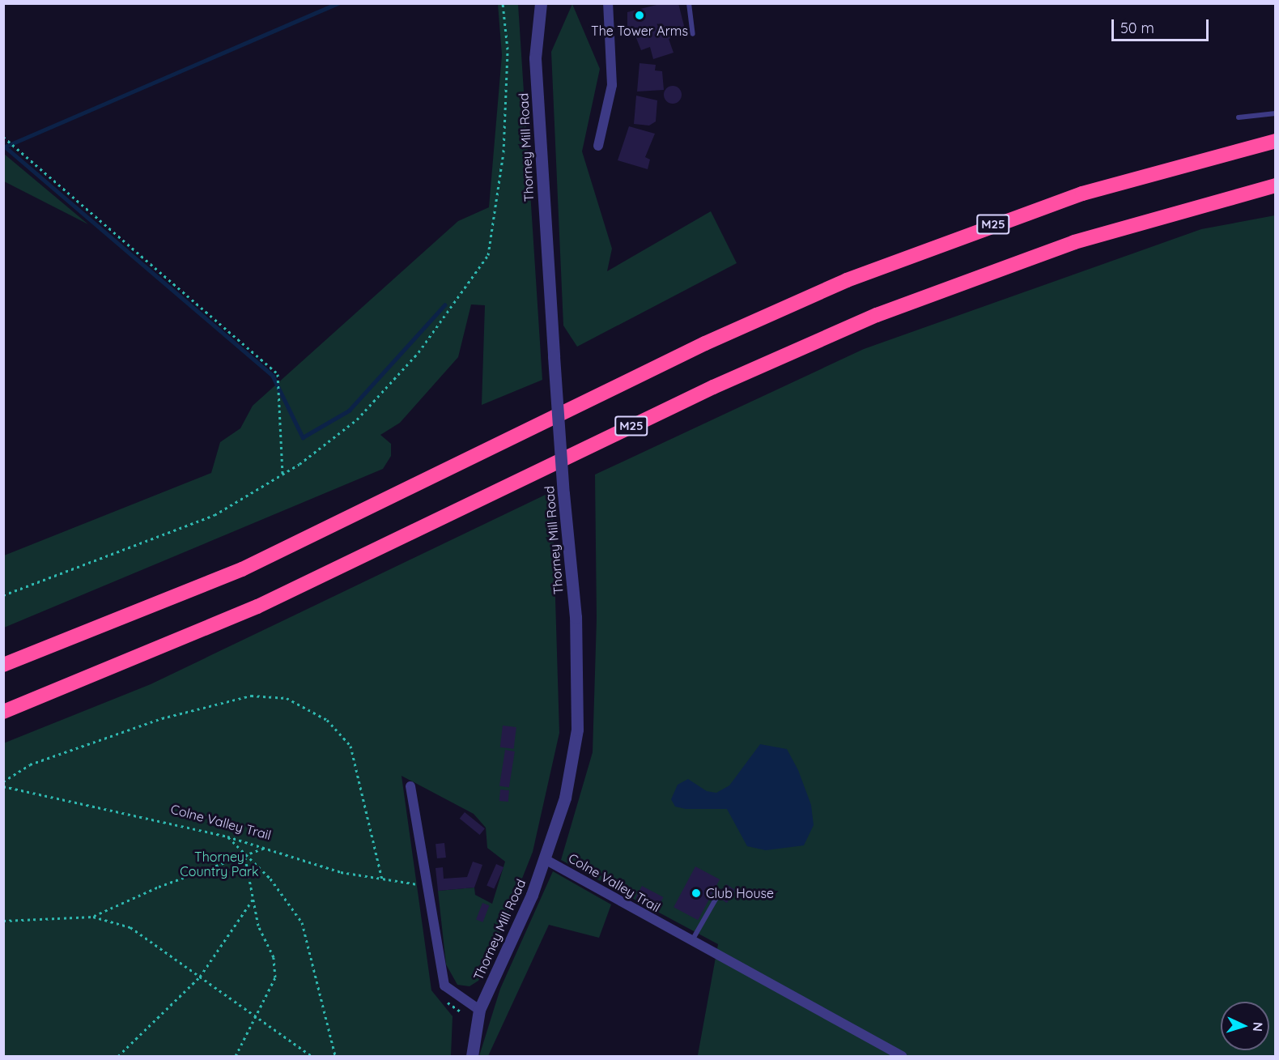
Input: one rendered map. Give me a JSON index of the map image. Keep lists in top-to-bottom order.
{
  "streets": {
    "highway": ["M25"],
    "street": ["Thorney Mill Road", "Colne Valley Trail"]
  },
  "crossings": [
    ["Thorney Mill Road", "Colne Valley Trail"]
  ],
  "parks": ["Thorney Country Park"],
  "places": ["The Tower Arms", "Club House"],
  "scale_bar": "50 m",
  "north": "right"
}
